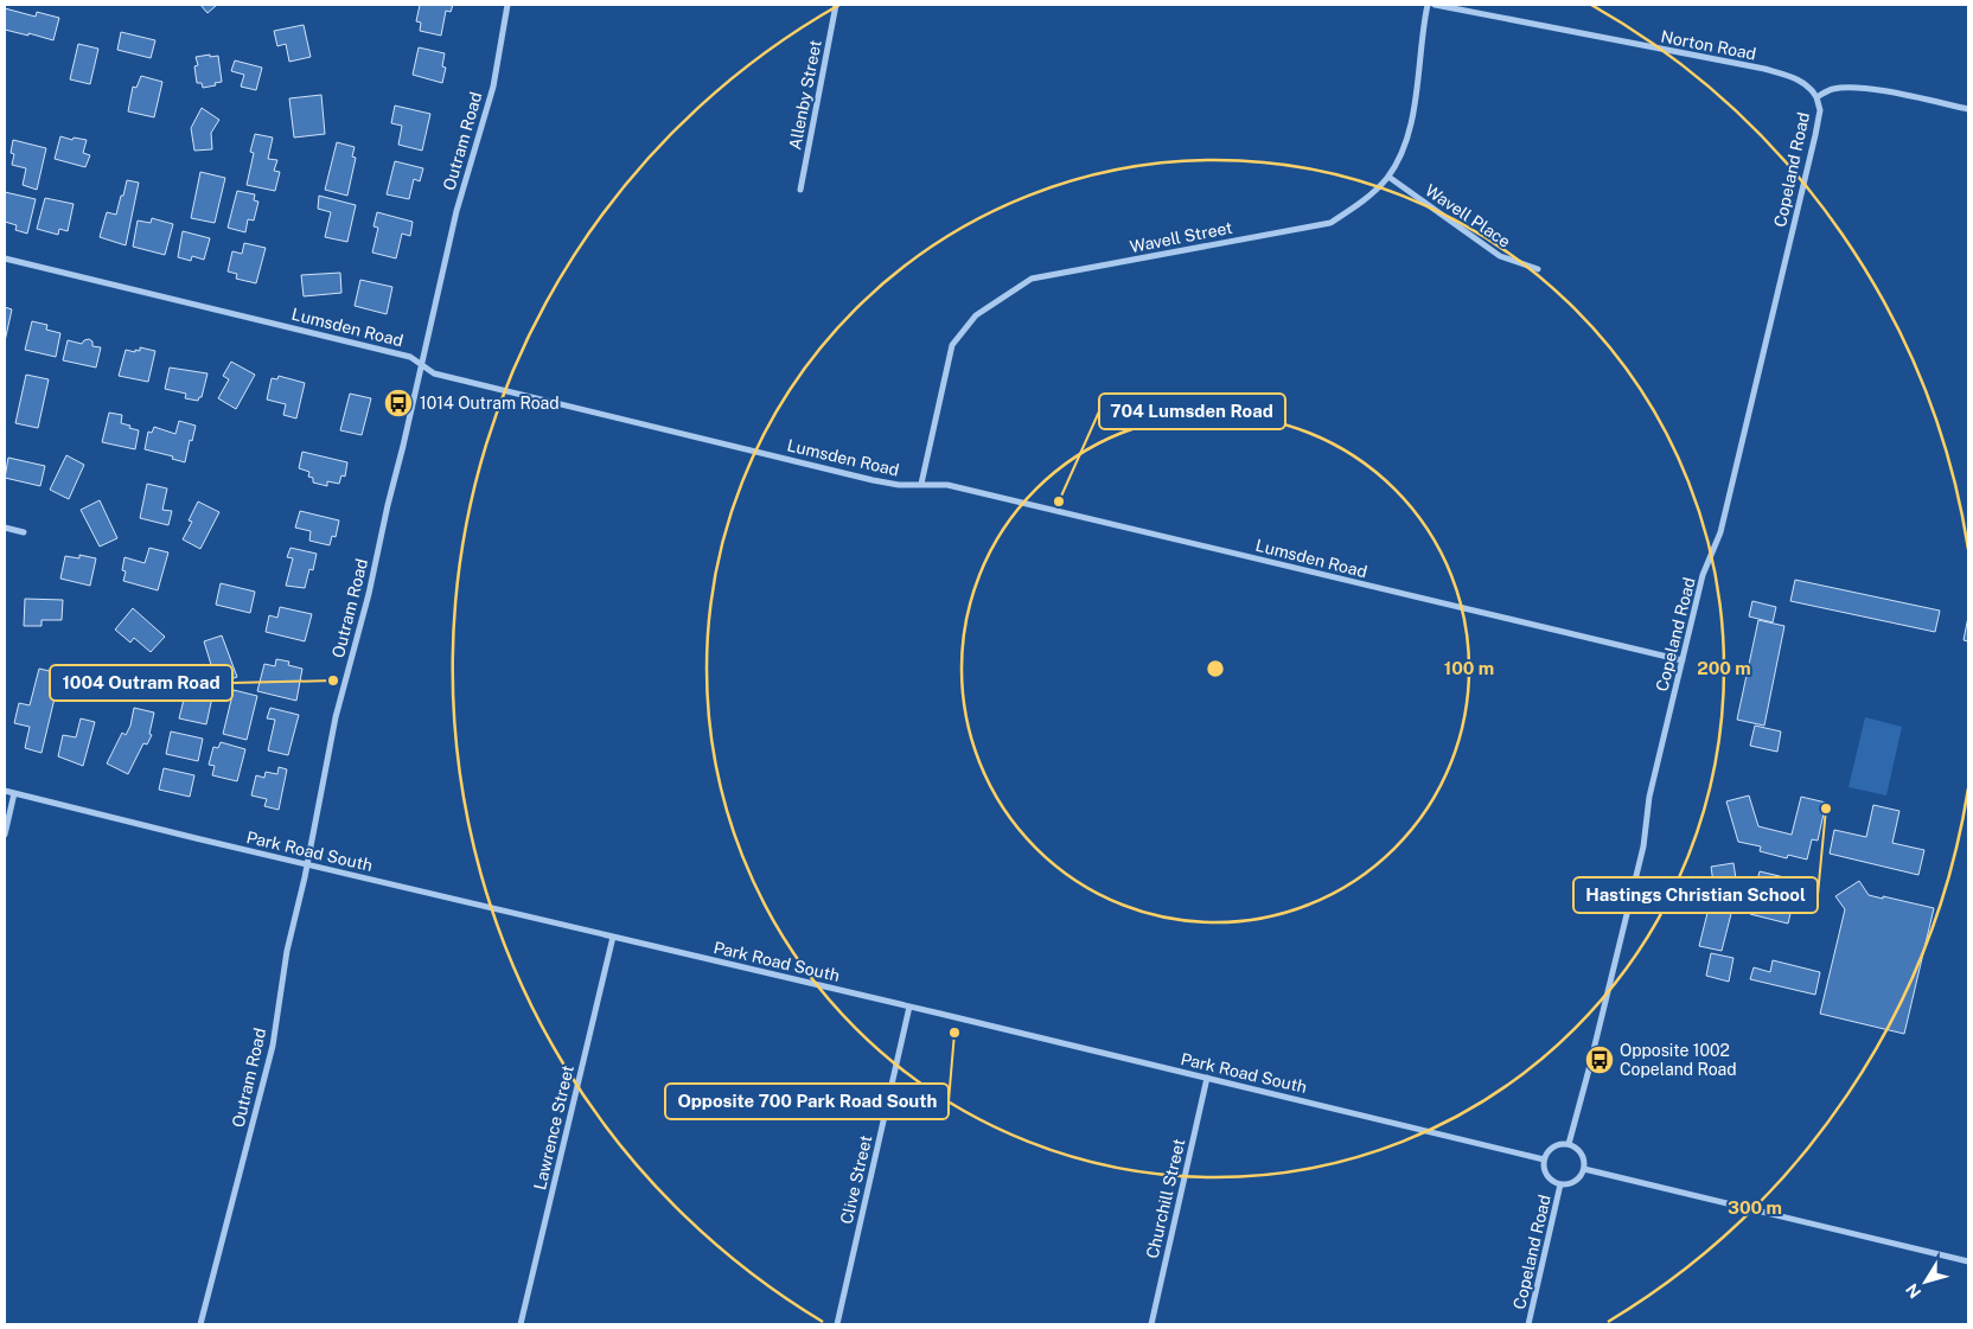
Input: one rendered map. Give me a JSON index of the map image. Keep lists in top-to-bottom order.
{
  "streets": {
    "street": [
      "Norton Road",
      "Allenby Street",
      "Outram Road",
      "Copeland Road",
      "Wavell Place",
      "Wavell Street",
      "Lumsden Road",
      "Park Road South",
      "Lawrence Street",
      "Clive Street",
      "Churchill Street"
    ]
  },
  "crossings": [
    ["Norton Road", "Copeland Road"],
    ["Outram Road", "Lumsden Road"],
    ["Outram Road", "Park Road South"],
    ["Copeland Road", "Lumsden Road"],
    ["Copeland Road", "Park Road South"],
    ["Wavell Place", "Wavell Street"],
    ["Wavell Street", "Lumsden Road"],
    ["Park Road South", "Lawrence Street"],
    ["Park Road South", "Clive Street"],
    ["Park Road South", "Churchill Street"]
  ],
  "places": {
    "bus stop": ["1014 Outram Road", "Opposite 1002 Copeland Road"],
    "other": [
      "704 Lumsden Road",
      "1004 Outram Road",
      "Hastings Christian School",
      "Opposite 700 Park Road South"
    ]
  },
  "north": "bottom left",
  "rings": ["100 m", "200 m", "300 m"]
}
